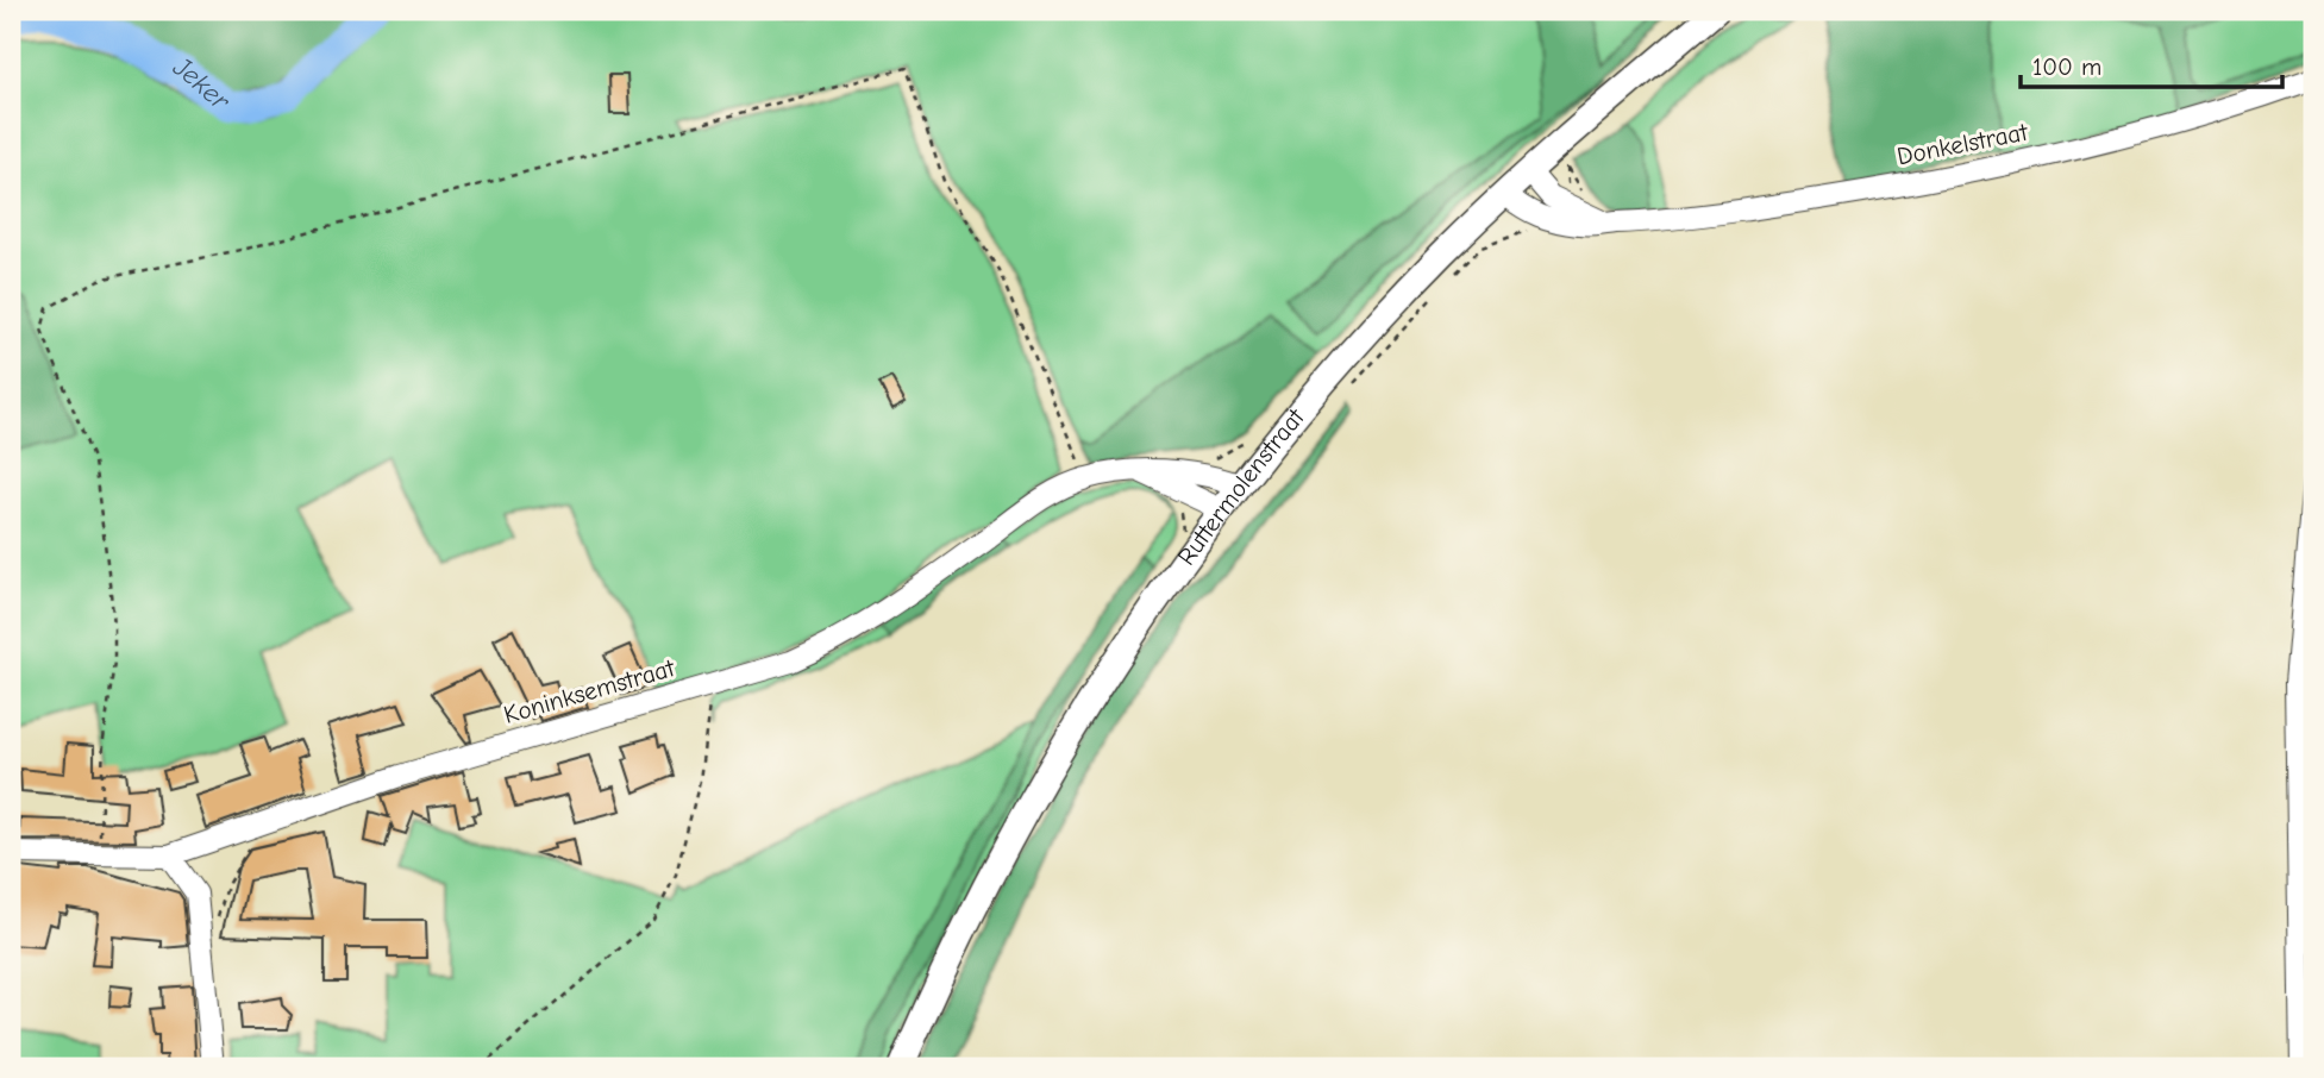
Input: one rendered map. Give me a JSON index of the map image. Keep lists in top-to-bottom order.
{
  "streets": {
    "main road": ["Ruttermolenstraat"],
    "street": ["Donkelstraat", "Koninksemstraat"]
  },
  "crossings": [
    ["Donkelstraat", "Ruttermolenstraat"],
    ["Ruttermolenstraat", "Koninksemstraat"]
  ],
  "water": ["Jeker"],
  "scale_bar": "100 m"
}
